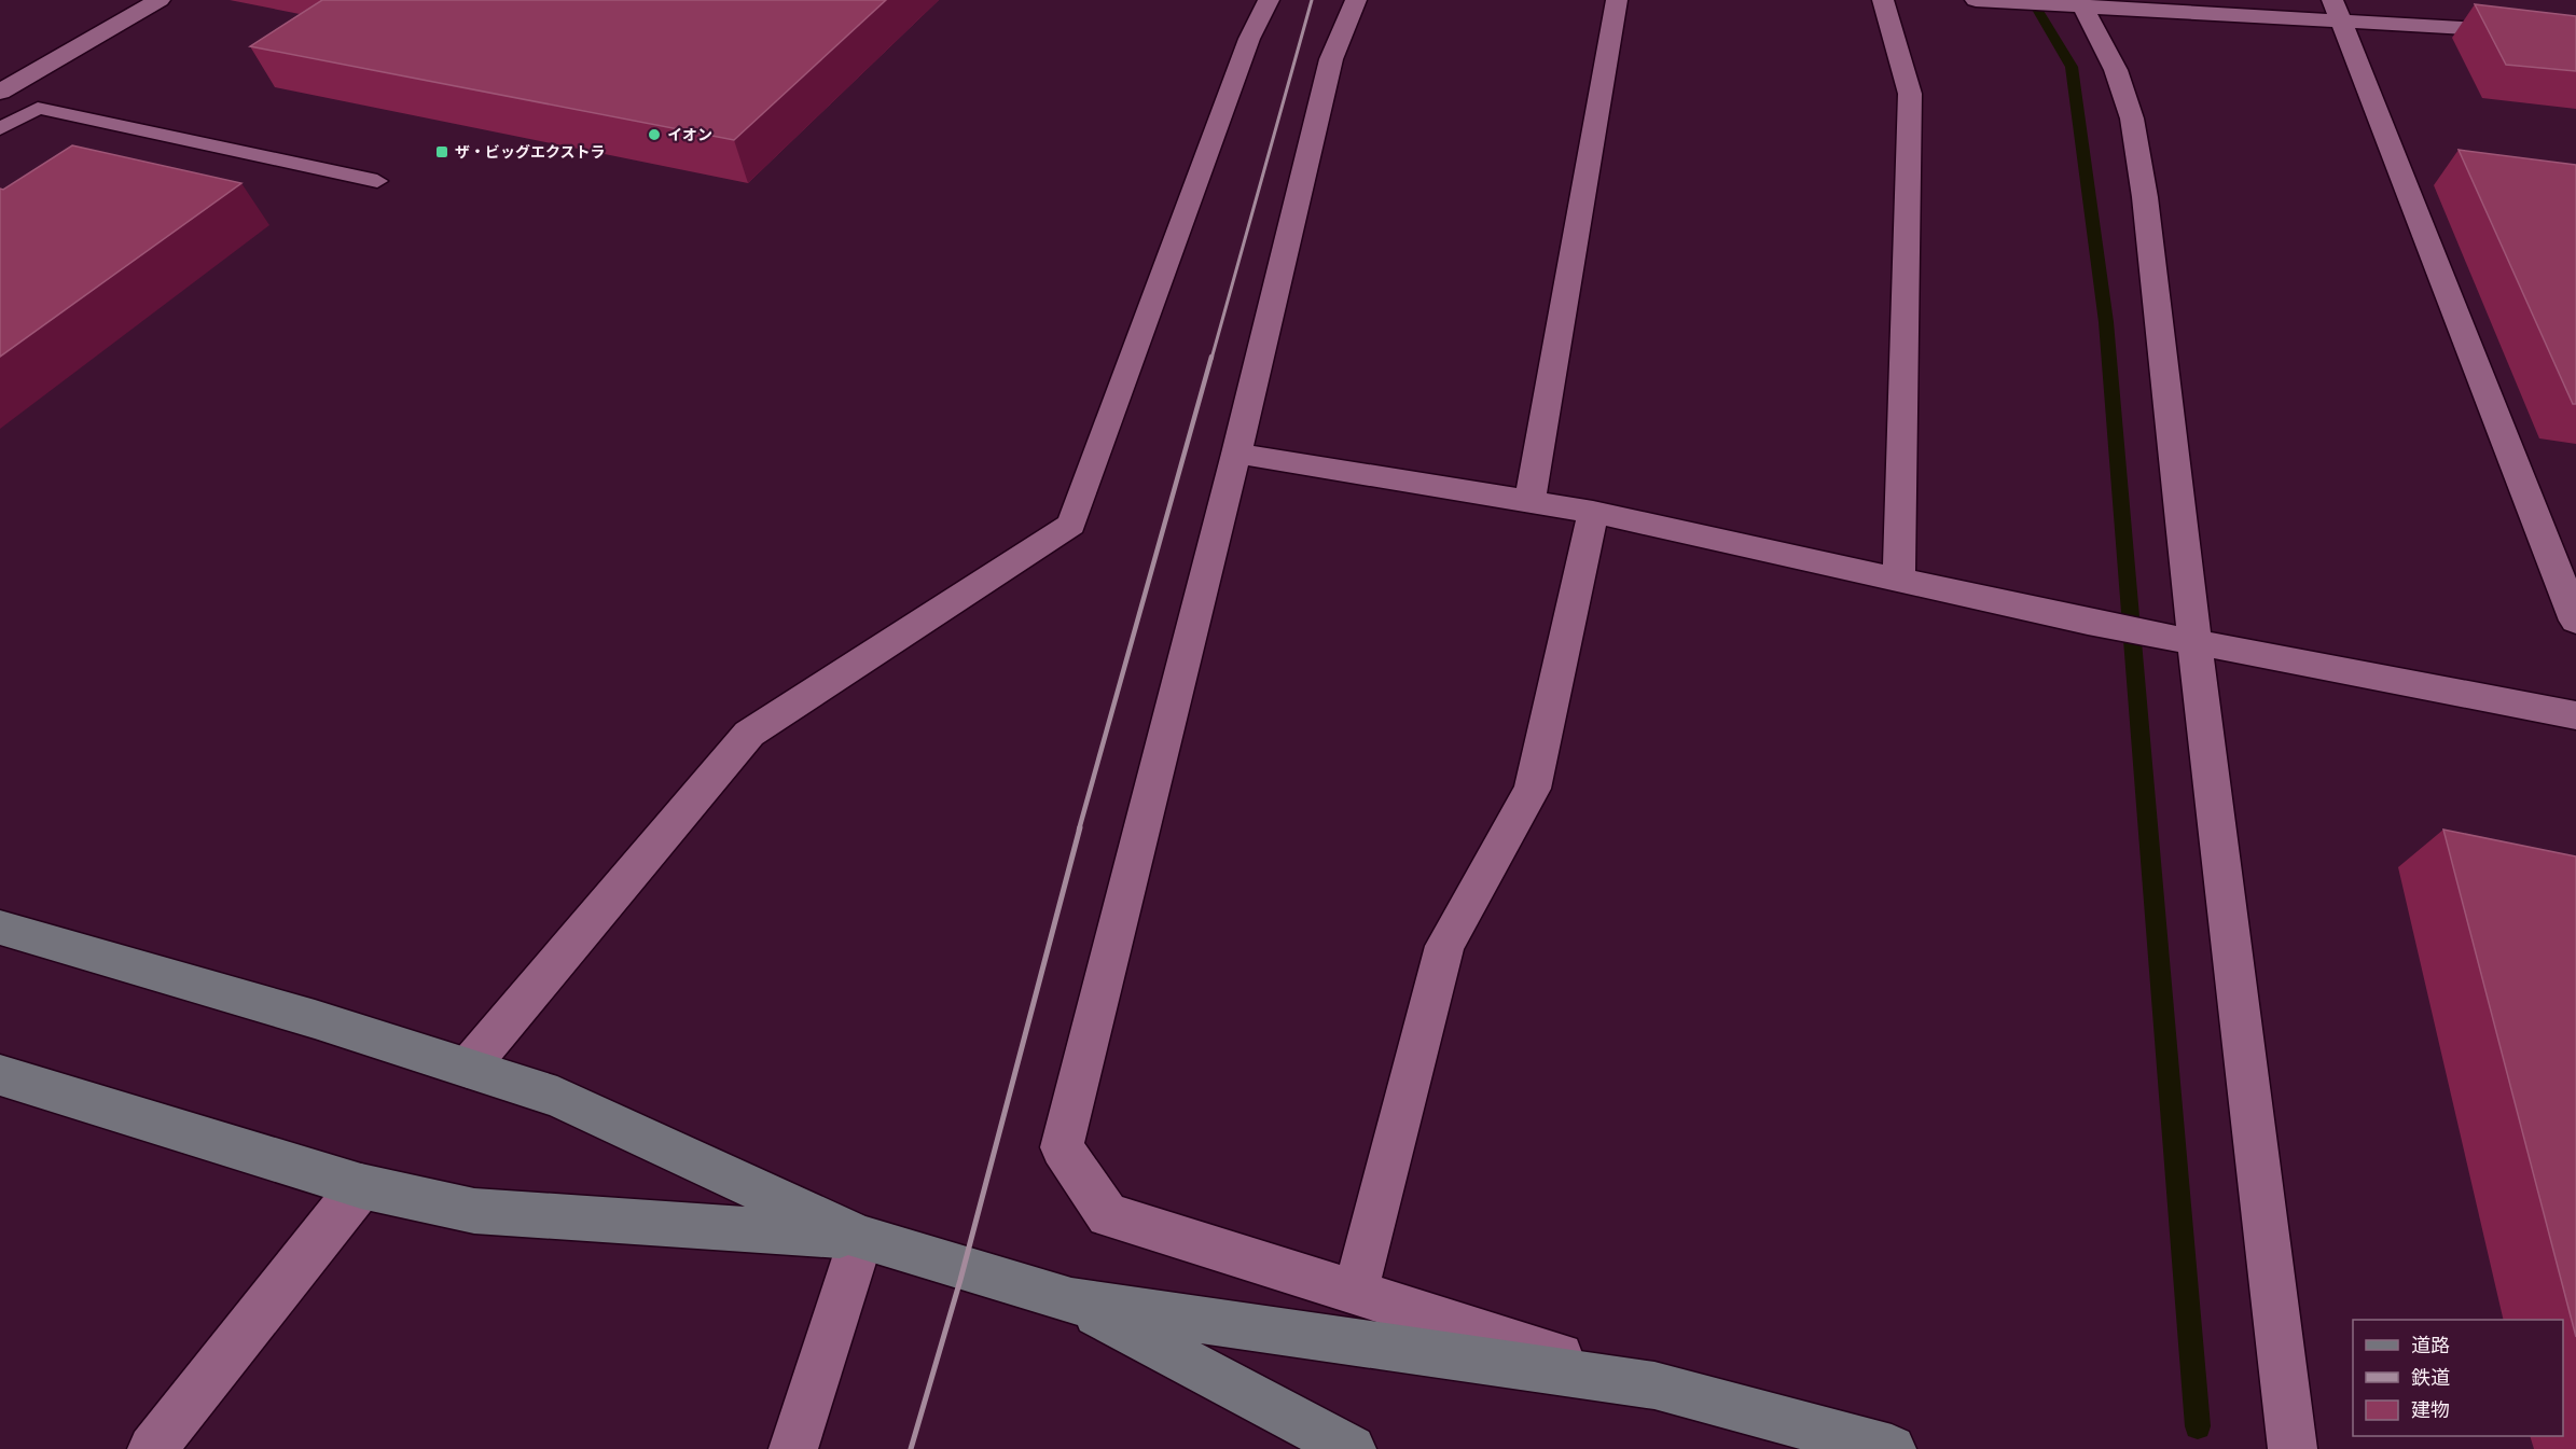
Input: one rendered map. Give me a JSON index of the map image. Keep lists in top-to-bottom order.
{
  "places": {
    "other": ["イオン"],
    "transit": ["ザ・ビッグエクストラ"]
  },
  "legend": ["道路", "鉄道", "建物"]
}
